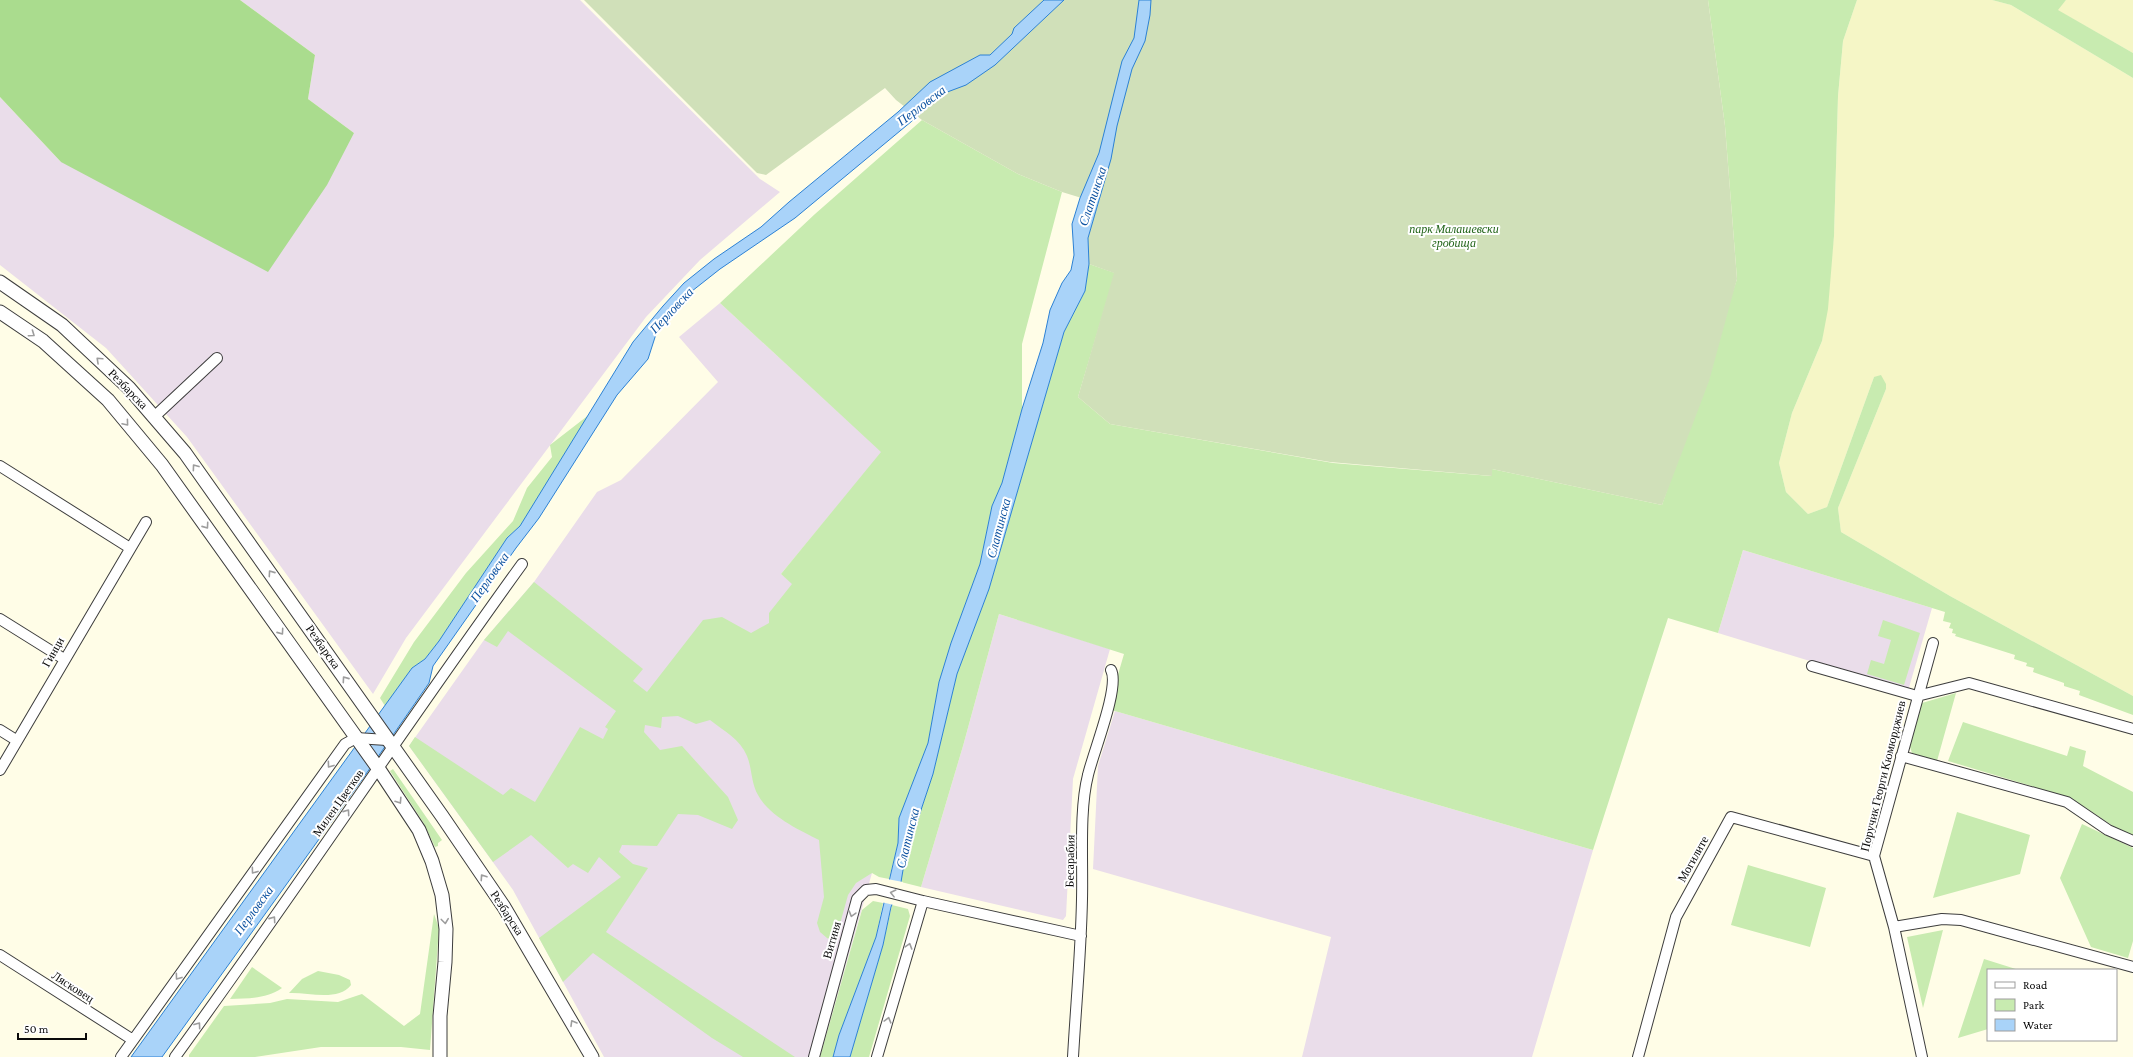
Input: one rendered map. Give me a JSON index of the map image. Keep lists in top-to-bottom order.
{
  "streets": {
    "street": [
      "Резбарска",
      "Гинци",
      "Поручик Георги Кюмюрджиев",
      "Милен Цветков",
      "Могилите",
      "Бесарабия",
      "Витиня",
      "Лясковец"
    ]
  },
  "crossings": [
    ["Резбарска", "Милен Цветков"],
    ["Поручик Георги Кюмюрджиев", "Могилите"],
    ["Бесарабия", "Витиня"]
  ],
  "water": ["Перловска", "Слатинска"],
  "parks": ["парк Малашевски гробища"],
  "legend": ["Road", "Park", "Water"],
  "scale_bar": "50 m"
}
